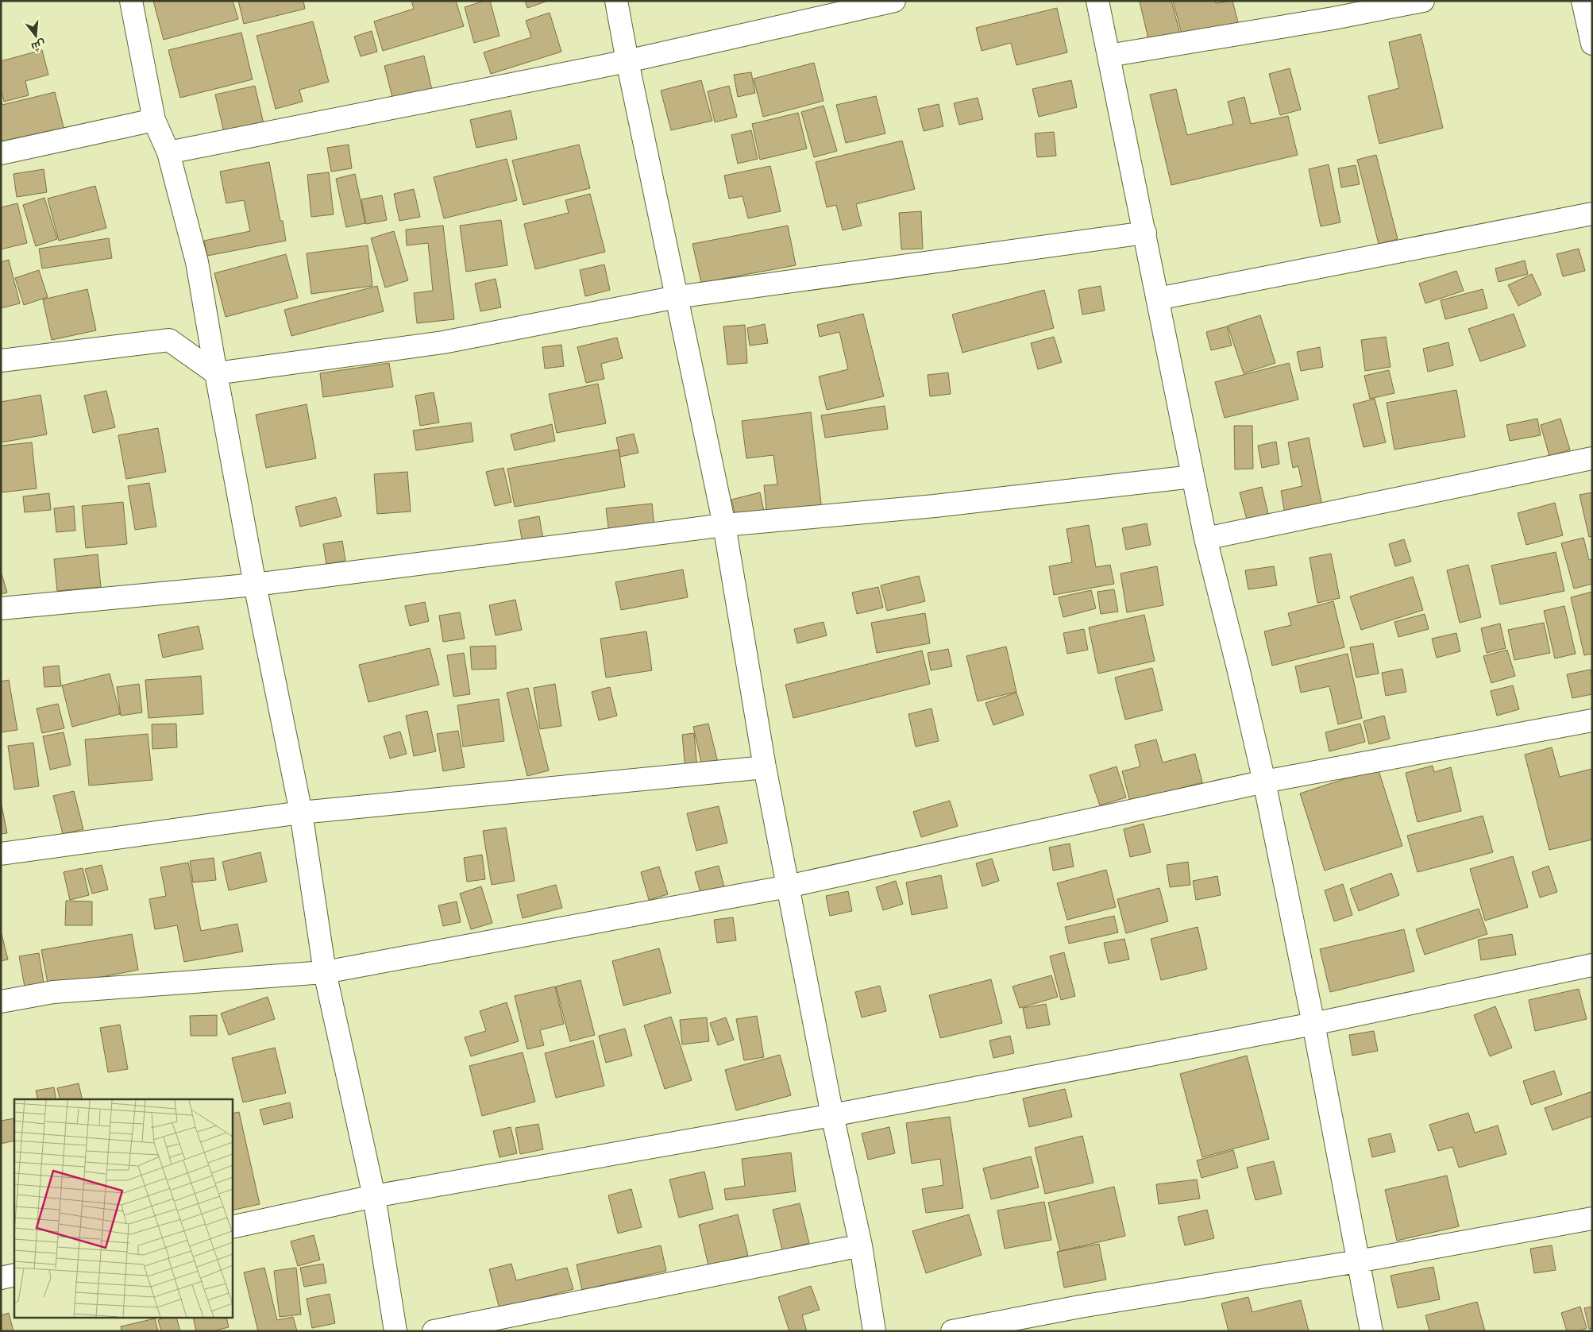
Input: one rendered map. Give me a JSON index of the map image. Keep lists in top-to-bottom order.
{
  "north": "bottom"
}
